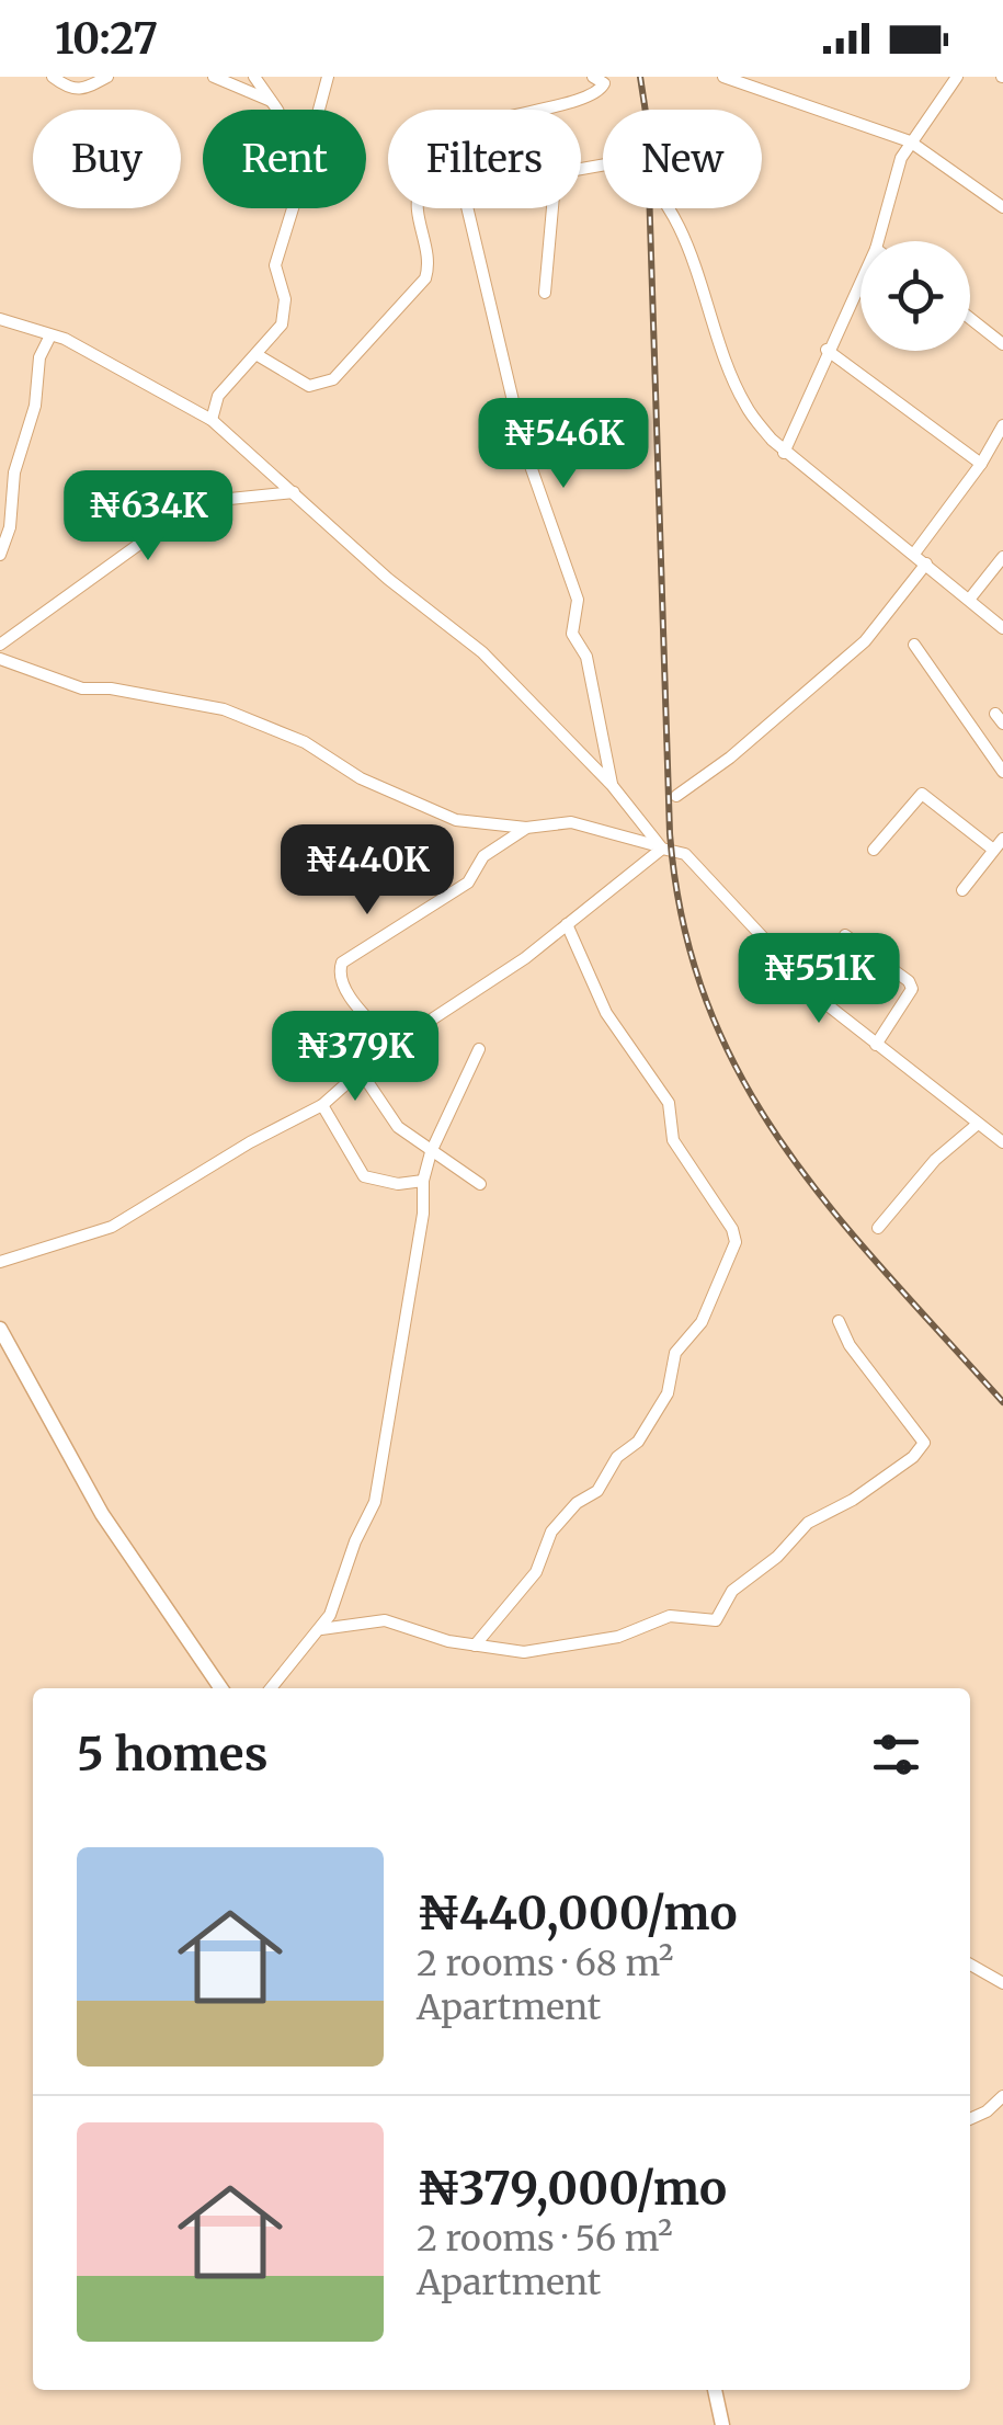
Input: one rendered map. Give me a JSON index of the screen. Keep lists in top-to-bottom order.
{
  "page": {
    "status": "10:27",
    "chip": [
      "Buy",
      "Rent",
      "Filters",
      "New"
    ],
    "price": [
      "₦546K",
      "₦634K",
      "₦440K",
      "₦551K",
      "₦379K"
    ],
    "heading": "5 homes",
    "list": [
      {
        "name": "₦440,000/mo",
        "note": "2 rooms · 68 m² · Apartment"
      },
      {
        "name": "₦379,000/mo",
        "note": "2 rooms · 56 m² · Apartment"
      }
    ]
  }
}
